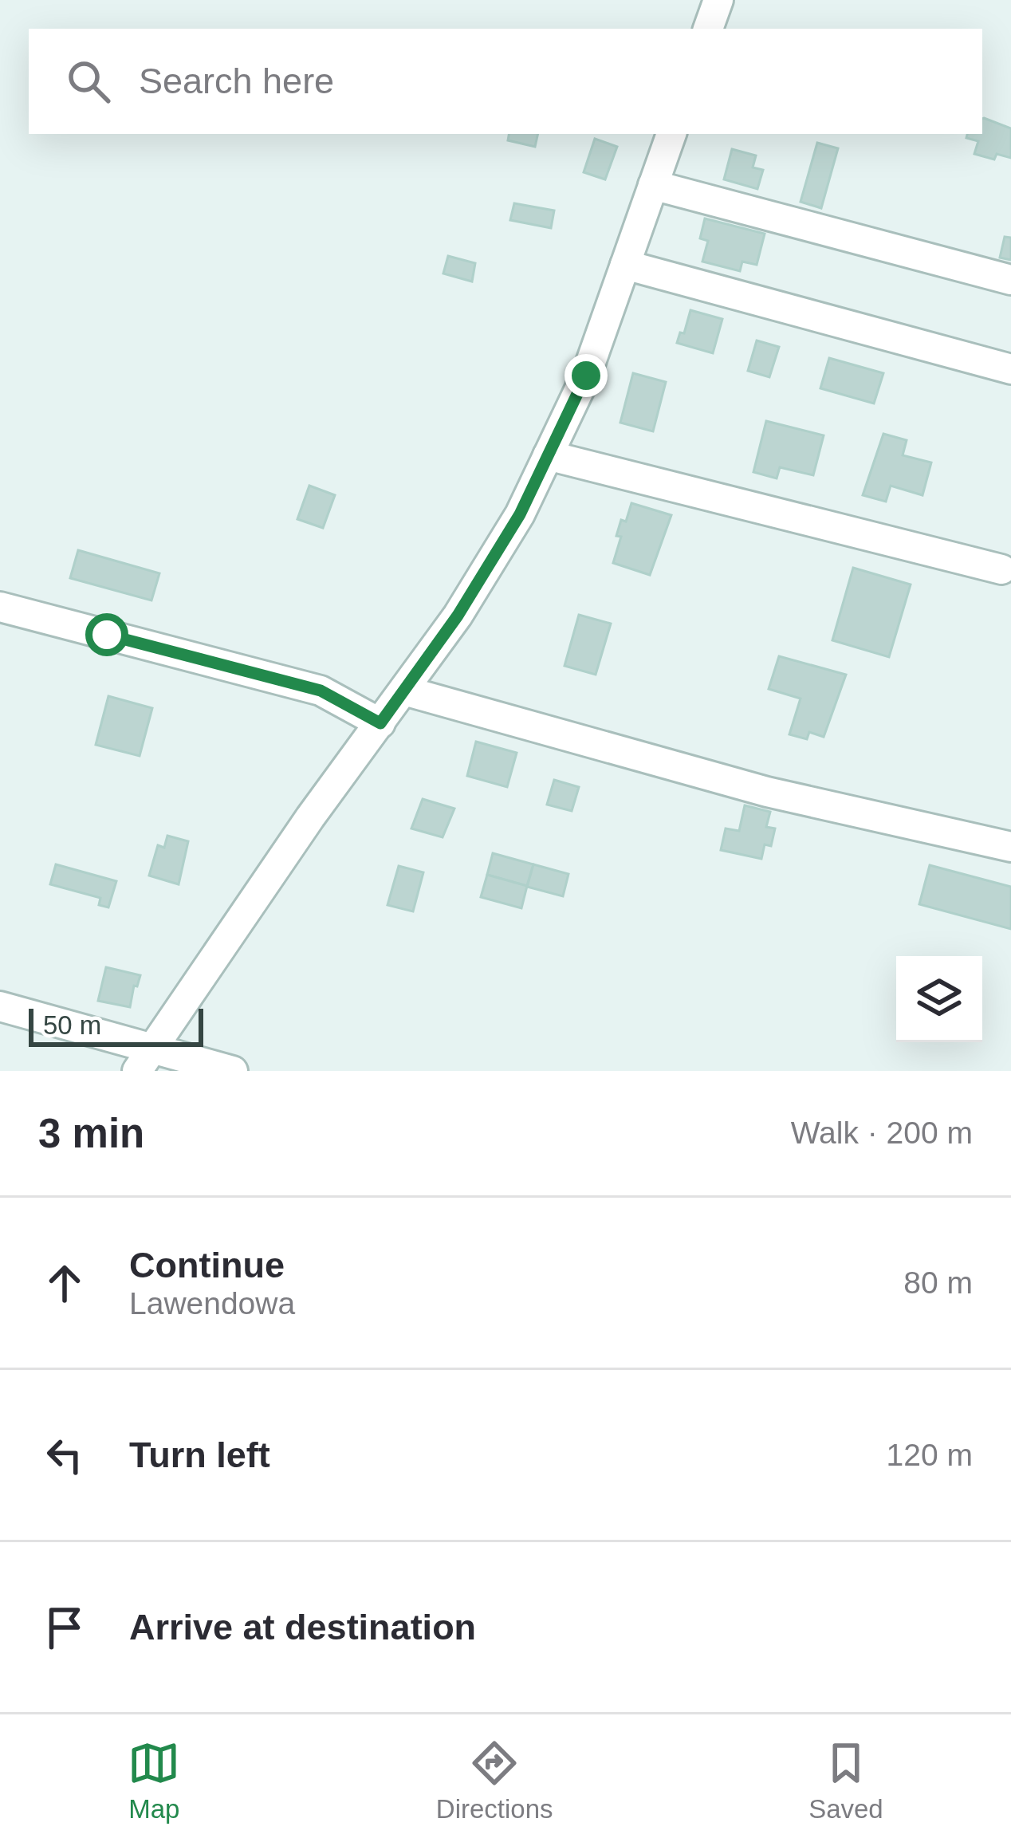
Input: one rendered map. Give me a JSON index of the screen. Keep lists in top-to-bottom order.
{
  "scale_bar": "50 m",
  "page": {
    "search": "Search here",
    "scale": "50 m",
    "heading": ["3 min", "Walk · 200 m"],
    "list": [
      ["Continue", "Lawendowa", "80 m"],
      ["Turn left", "120 m"],
      "Arrive at destination"
    ],
    "nav": ["Map", "Directions", "Saved"]
  }
}
